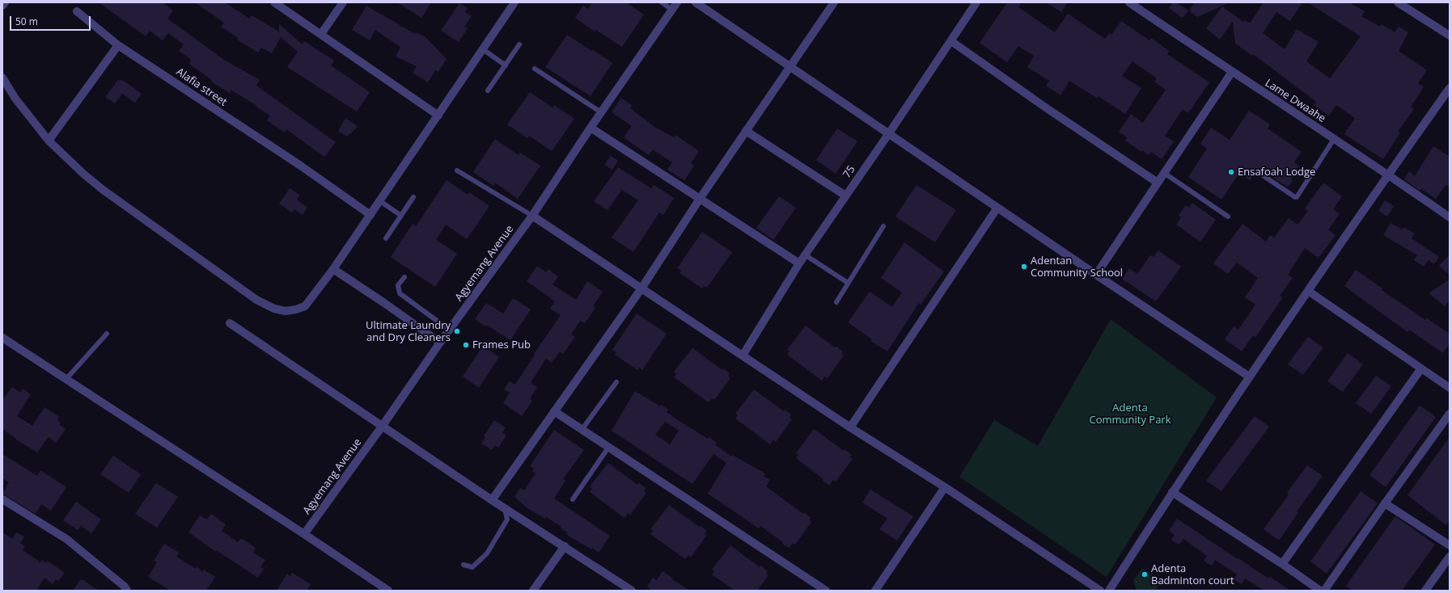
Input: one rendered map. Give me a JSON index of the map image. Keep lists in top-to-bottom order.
{
  "streets": {
    "street": [
      "Alafia street",
      "Lame Dwaahe",
      "75",
      "Agyemang Avenue"
    ]
  },
  "parks": ["Adenta Community Park"],
  "places": [
    "Ensafoah Lodge",
    "Adentan Community School",
    "Ultimate Laundry and Dry Cleaners",
    "Frames Pub",
    "Adenta Badminton court"
  ],
  "scale_bar": "50 m"
}
